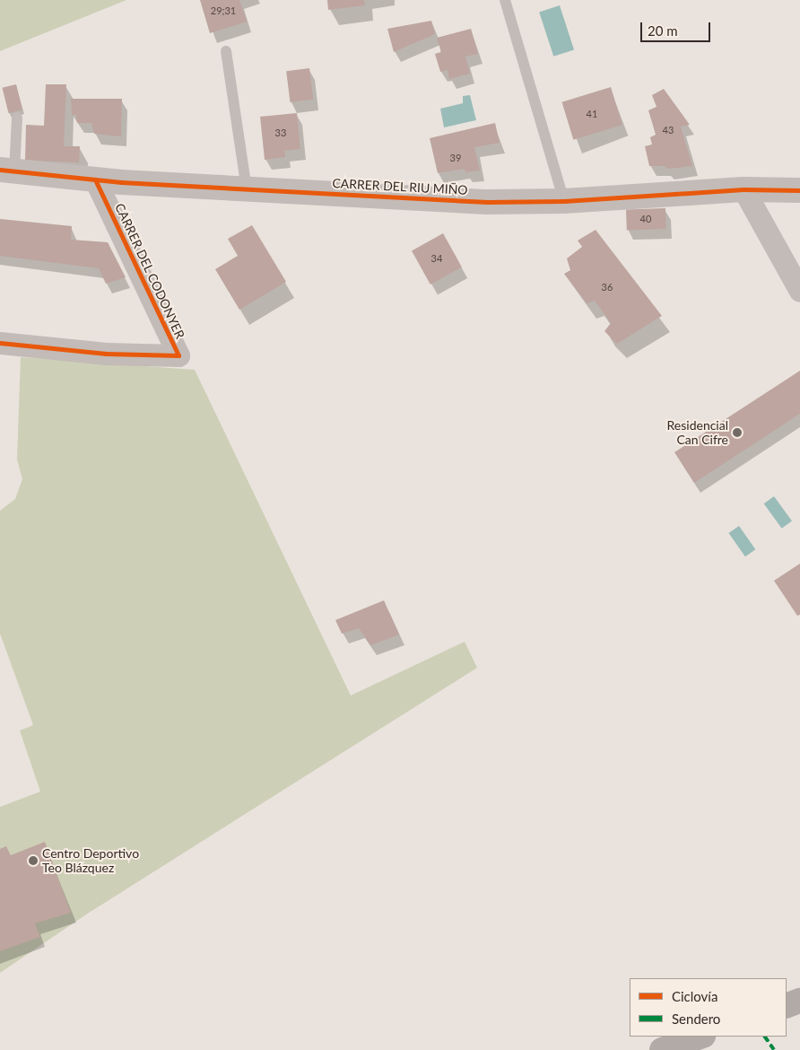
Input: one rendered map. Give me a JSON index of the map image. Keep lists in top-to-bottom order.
{
  "streets": {
    "street": ["CARRER DEL RIU MIÑO", "CARRER DEL CODONYER"]
  },
  "crossings": [
    ["CARRER DEL RIU MIÑO", "CARRER DEL CODONYER"]
  ],
  "places": ["Residencial Can Cifre", "Centro Deportivo Teo Blázquez"],
  "house_numbers": [
    "29;31",
    "41",
    "43",
    "33",
    "39",
    "40",
    "34",
    "36"
  ],
  "legend": ["Ciclovía", "Sendero"],
  "scale_bar": "20 m"
}
